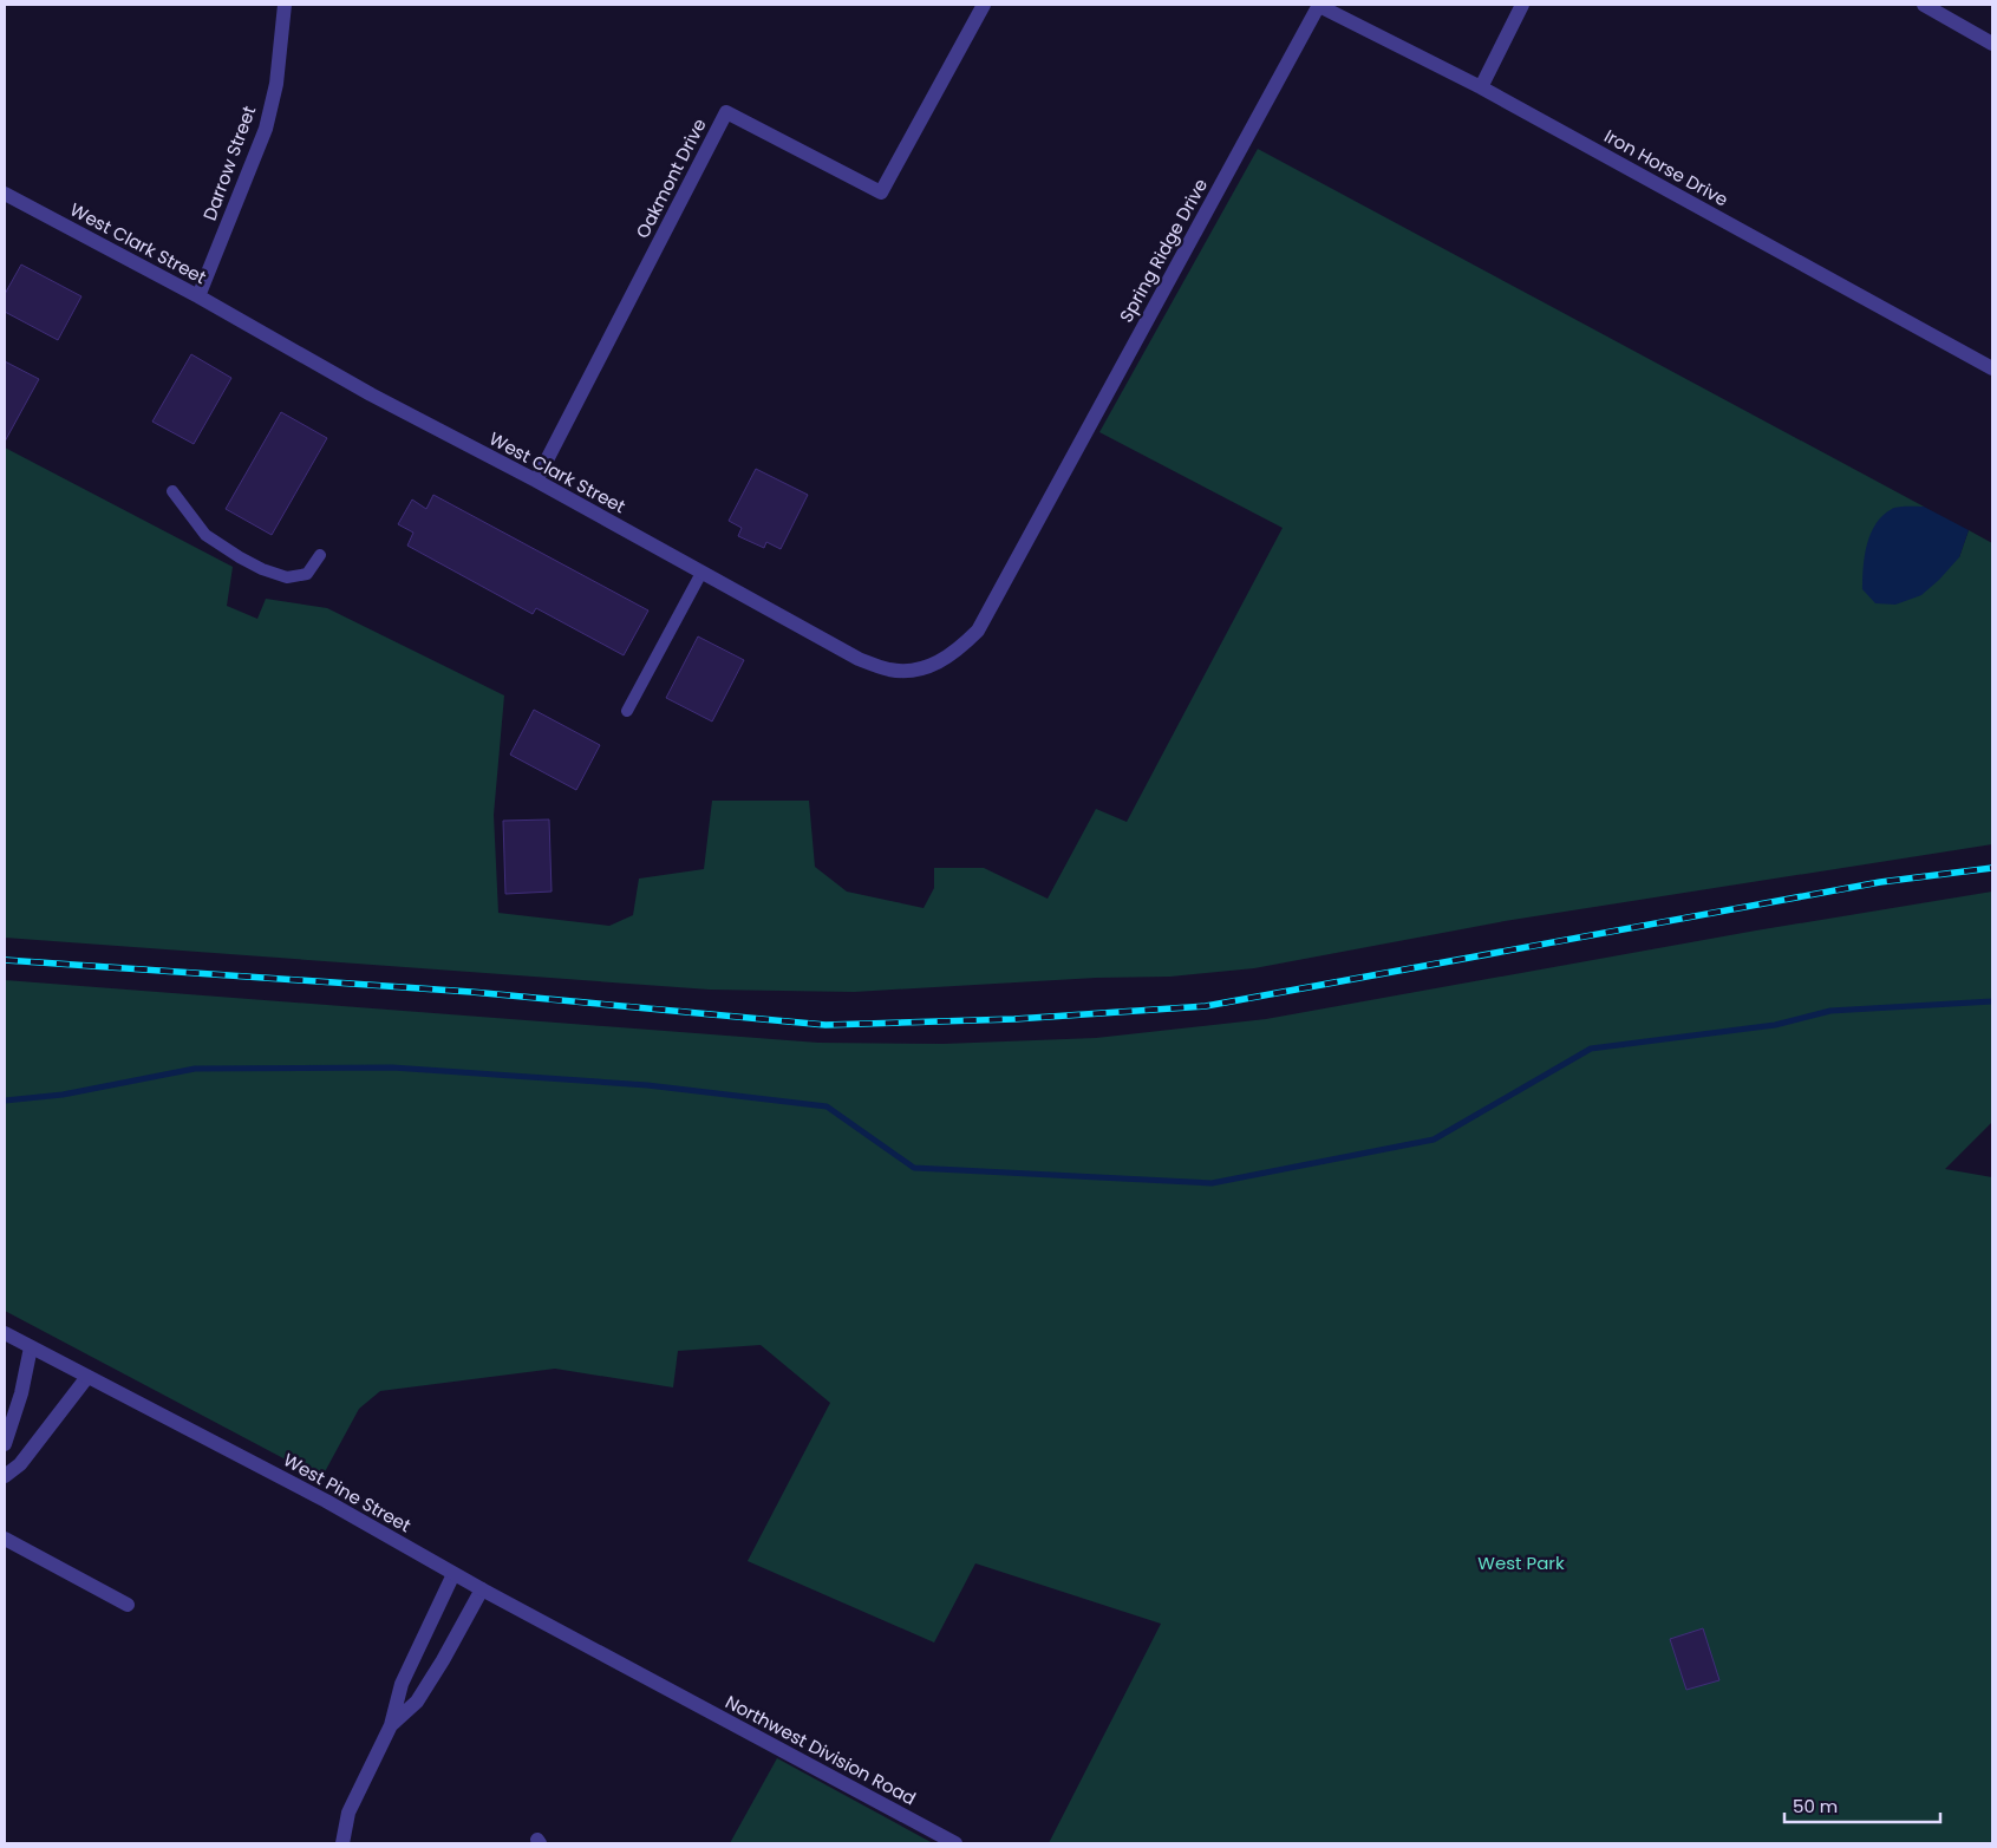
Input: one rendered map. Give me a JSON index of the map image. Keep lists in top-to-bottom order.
{
  "streets": {
    "street": [
      "Darrow Street",
      "Iron Horse Drive",
      "Oakmont Drive",
      "West Clark Street",
      "Spring Ridge Drive",
      "West Pine Street",
      "Northwest Division Road"
    ]
  },
  "crossings": [
    ["Darrow Street", "West Clark Street"],
    ["Iron Horse Drive", "Spring Ridge Drive"],
    ["Oakmont Drive", "West Clark Street"],
    ["West Clark Street", "Spring Ridge Drive"],
    ["West Pine Street", "Northwest Division Road"]
  ],
  "parks": ["West Park"],
  "scale_bar": "50 m"
}
